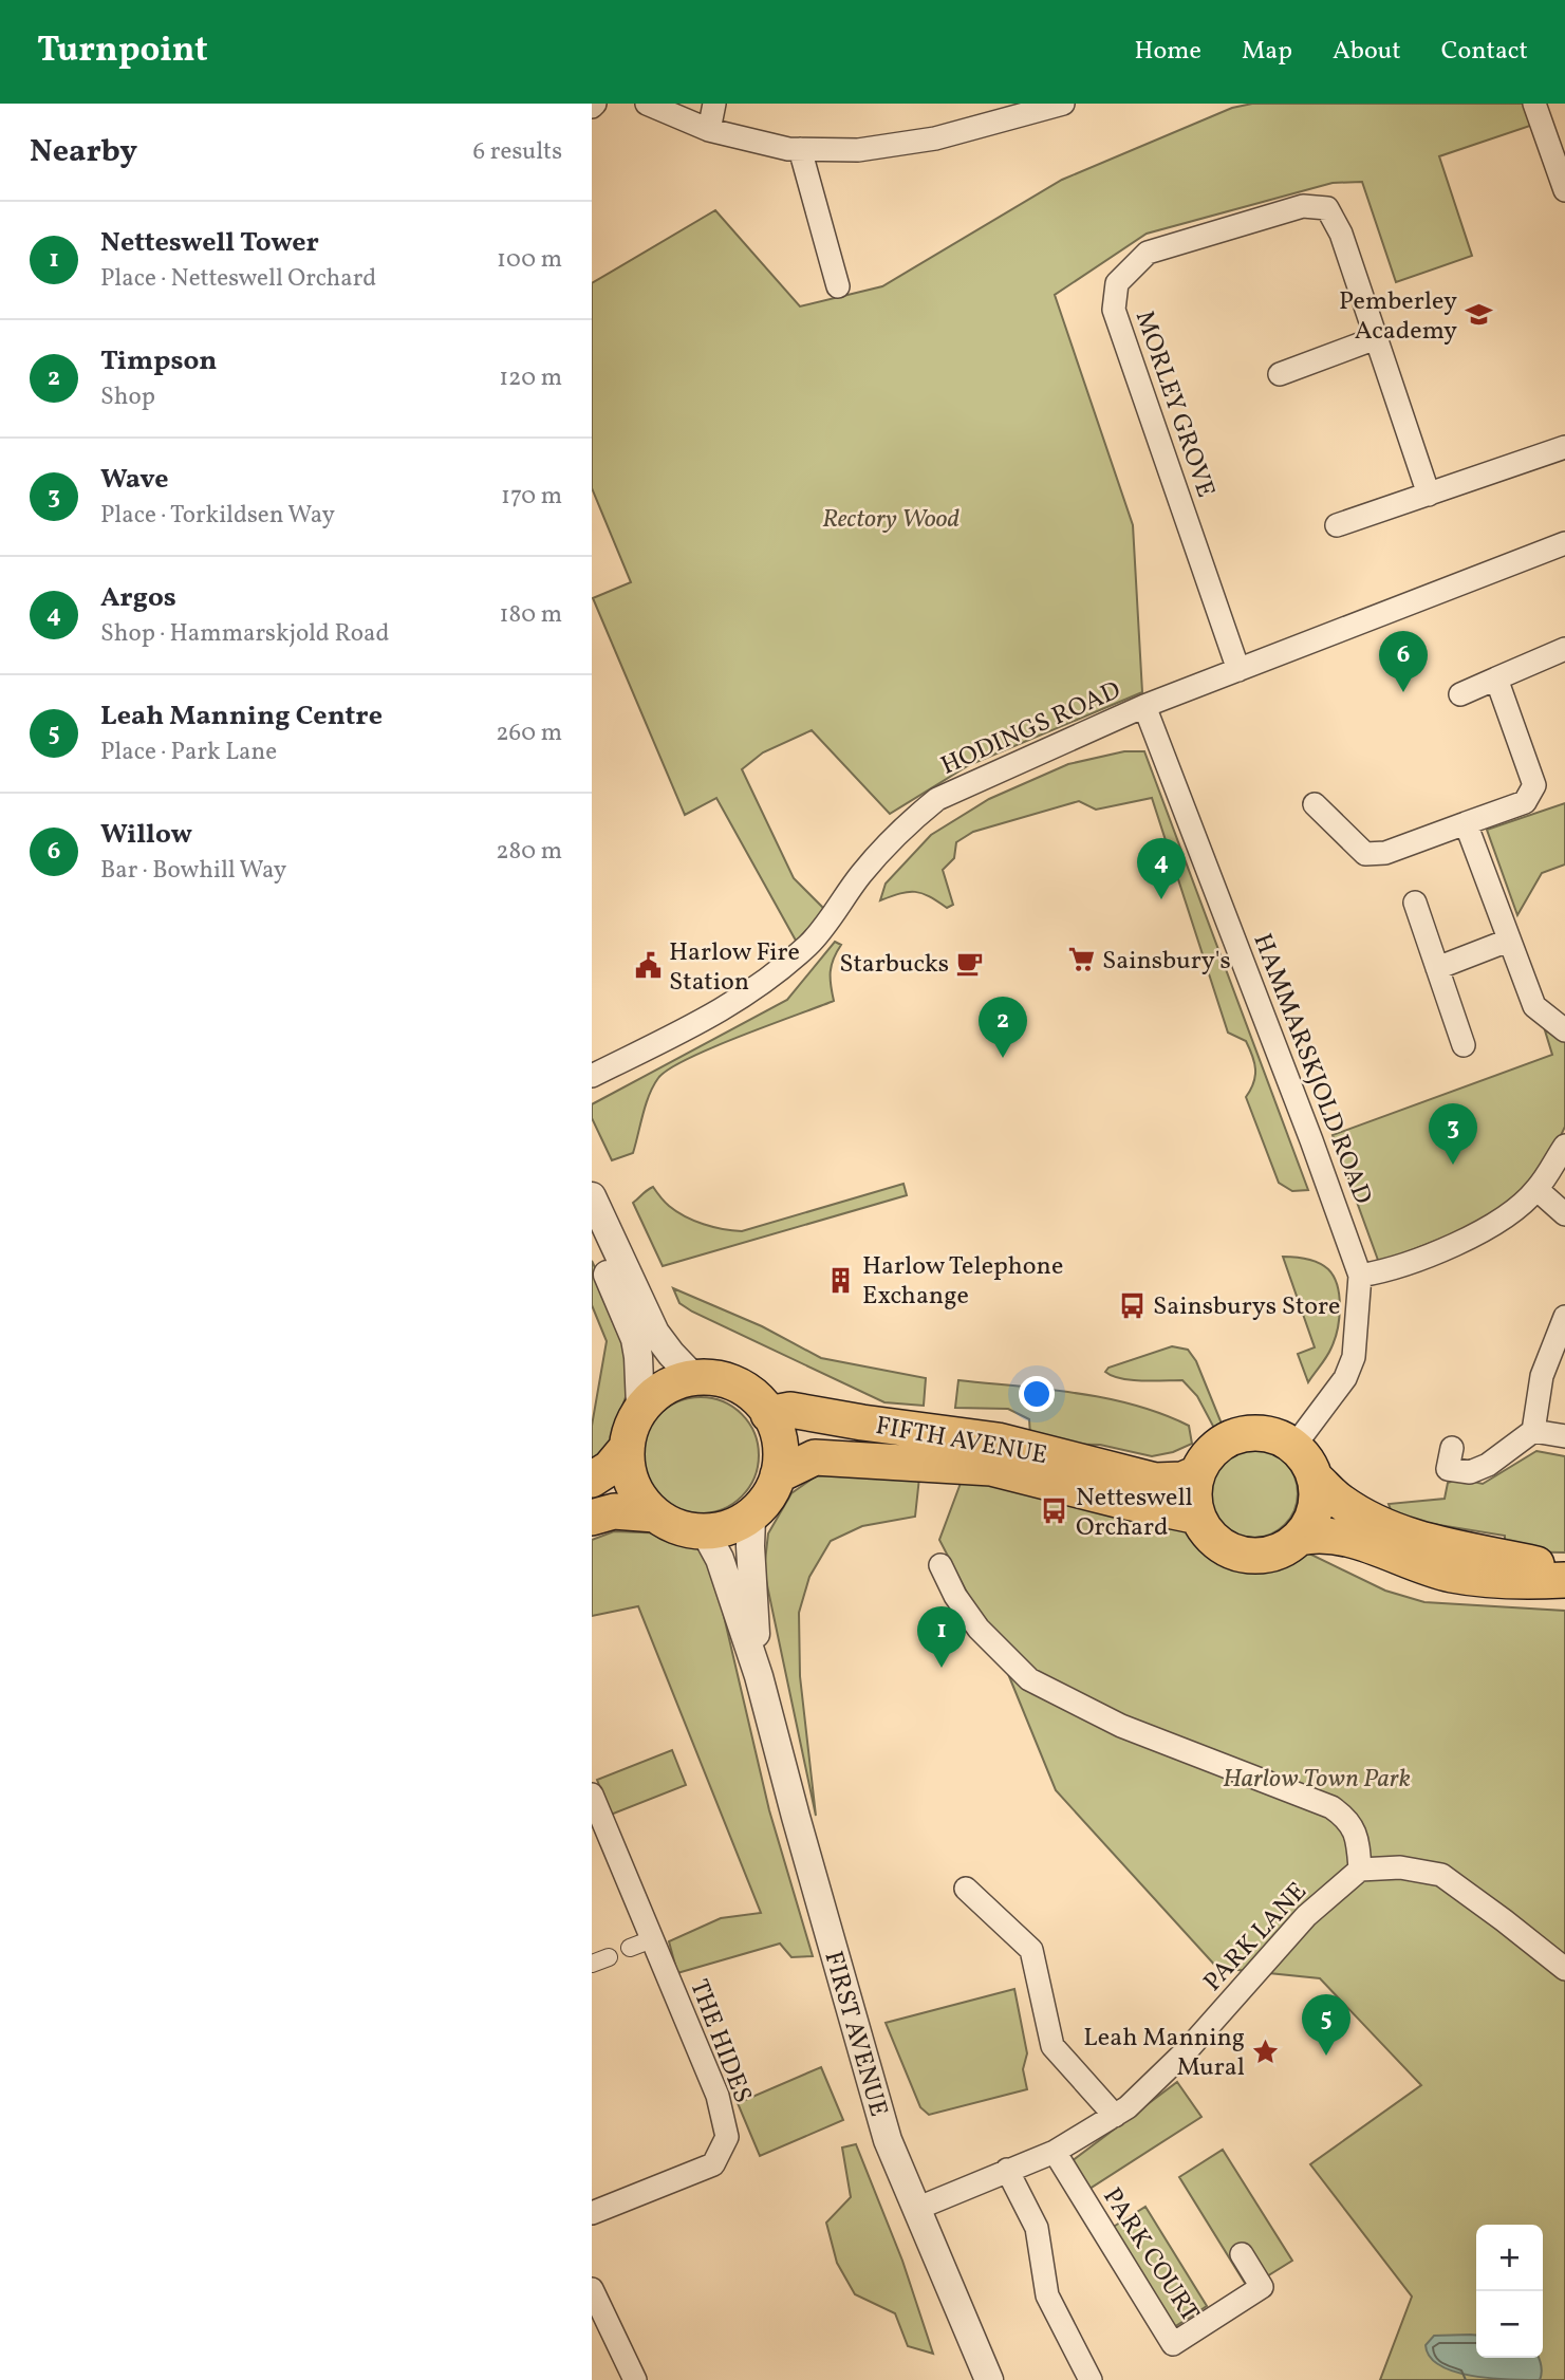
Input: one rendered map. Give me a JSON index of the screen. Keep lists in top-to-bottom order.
{
  "streets": {
    "main road": ["FIFTH AVENUE"],
    "street": [
      "MORLEY GROVE",
      "HODINGS ROAD",
      "HAMMARSKJOLD ROAD",
      "PARK LANE",
      "FIRST AVENUE",
      "THE HIDES",
      "PARK COURT"
    ]
  },
  "crossings": [
    ["MORLEY GROVE", "HODINGS ROAD"],
    ["HODINGS ROAD", "HAMMARSKJOLD ROAD"],
    ["HAMMARSKJOLD ROAD", "FIFTH AVENUE"],
    ["FIFTH AVENUE", "FIRST AVENUE"],
    ["PARK LANE", "FIRST AVENUE"],
    ["PARK LANE", "PARK COURT"]
  ],
  "parks": ["Rectory Wood", "Harlow Town Park"],
  "places": {
    "school or university": ["Pemberley Academy"],
    "supermarket": ["Sainsbury's"],
    "cafe": ["Starbucks"],
    "public building": ["Harlow Fire Station"],
    "building": ["Harlow Telephone Exchange"],
    "bus stop": ["Sainsburys Store", "Netteswell Orchard"],
    "place": ["Leah Manning Mural"]
  },
  "page": {
    "header": "Turnpoint",
    "nav": [
      "Home",
      "Map",
      "About",
      "Contact"
    ],
    "heading": ["Nearby", "6 results"],
    "list": [
      {
        "mark": "1",
        "name": "Netteswell Tower",
        "note": "Place · Netteswell Orchard",
        "value": "100 m"
      },
      {
        "mark": "2",
        "name": "Timpson",
        "note": "Shop",
        "value": "120 m"
      },
      {
        "mark": "3",
        "name": "Wave",
        "note": "Place · Torkildsen Way",
        "value": "170 m"
      },
      {
        "mark": "4",
        "name": "Argos",
        "note": "Shop · Hammarskjold Road",
        "value": "180 m"
      },
      {
        "mark": "5",
        "name": "Leah Manning Centre",
        "note": "Place · Park Lane",
        "value": "260 m"
      },
      {
        "mark": "6",
        "name": "Willow",
        "note": "Bar · Bowhill Way",
        "value": "280 m"
      }
    ],
    "pins": [
      "6",
      "4",
      "2",
      "3",
      "1",
      "5"
    ],
    "map_buttons": ["+", "−"]
  }
}
